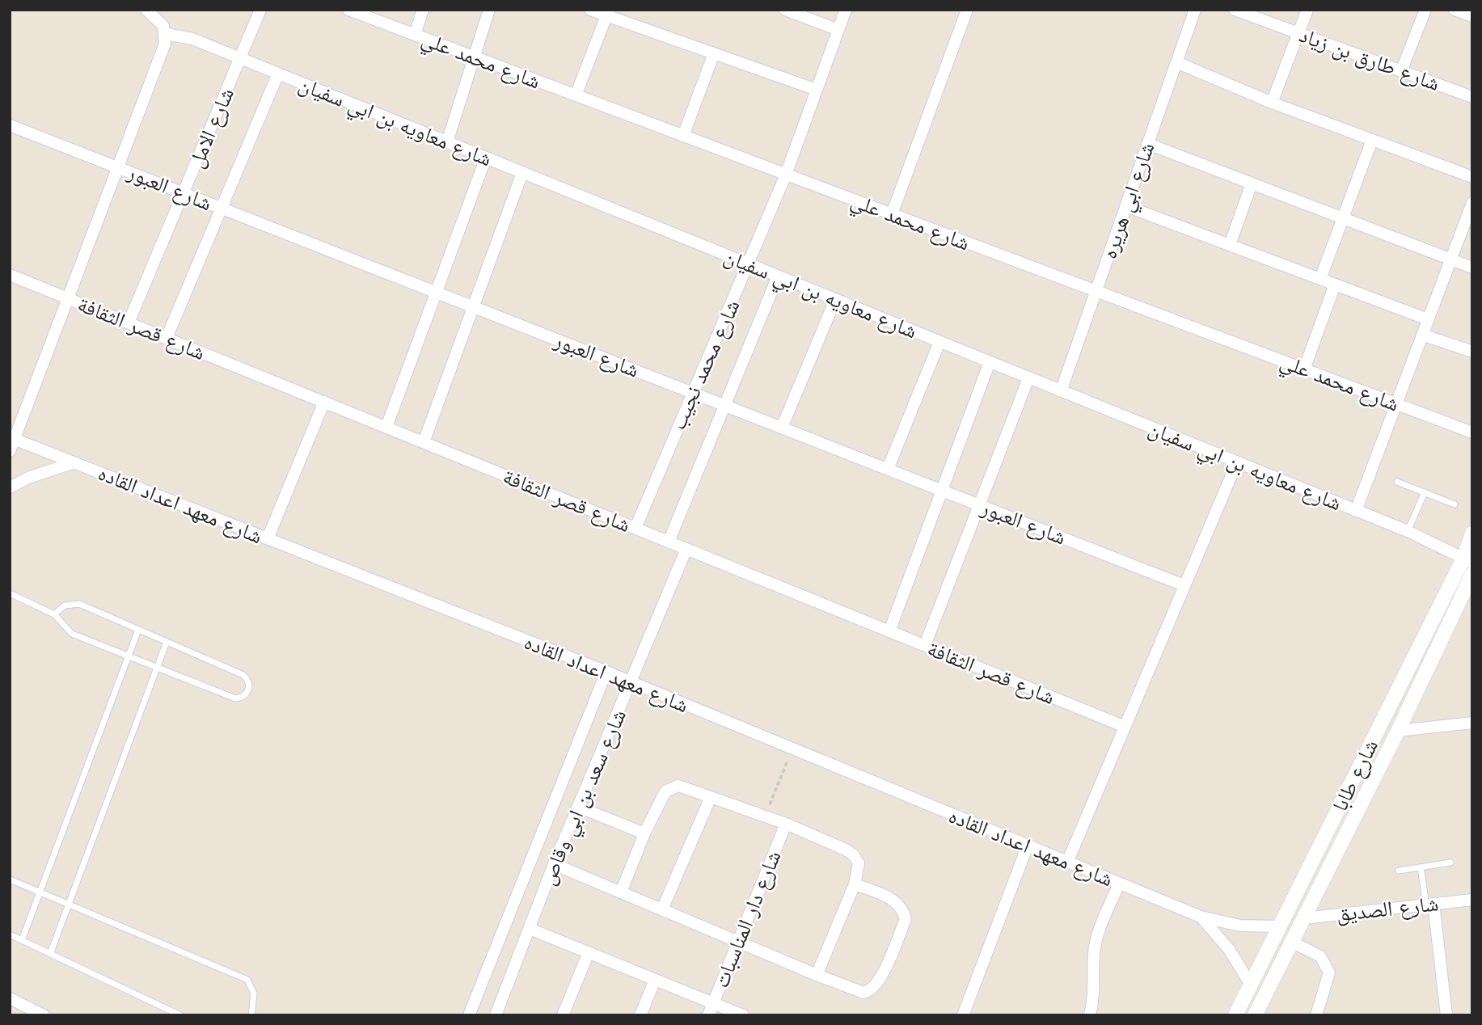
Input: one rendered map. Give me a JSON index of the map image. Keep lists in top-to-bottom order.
{
  "streets": {
    "street": [
      "شارع طارق بن زياد",
      "شارع محمد علي",
      "شارع معاويه بن ابي سفيان",
      "شارع الامل",
      "شارع العبور",
      "شارع ابي هريره",
      "شارع قصر الثقافة",
      "شارع محمد نجيب",
      "شارع معهد اعداد القاده",
      "شارع طابا",
      "شارع سعد بن ابي وقاص",
      "شارع الصديق",
      "شارع دار المناسبات"
    ]
  },
  "crossings": [
    ["شارع محمد علي", "شارع ابي هريره"],
    ["شارع محمد علي", "شارع محمد نجيب"],
    ["شارع معاويه بن ابي سفيان", "شارع الامل"],
    ["شارع معاويه بن ابي سفيان", "شارع ابي هريره"],
    ["شارع معاويه بن ابي سفيان", "شارع محمد نجيب"],
    ["شارع معاويه بن ابي سفيان", "شارع طابا"],
    ["شارع الامل", "شارع العبور"],
    ["شارع الامل", "شارع قصر الثقافة"],
    ["شارع العبور", "شارع محمد نجيب"],
    ["شارع قصر الثقافة", "شارع محمد نجيب"],
    ["شارع قصر الثقافة", "شارع سعد بن ابي وقاص"],
    ["شارع معهد اعداد القاده", "شارع طابا"],
    ["شارع معهد اعداد القاده", "شارع سعد بن ابي وقاص"],
    ["شارع طابا", "شارع الصديق"]
  ]
}
